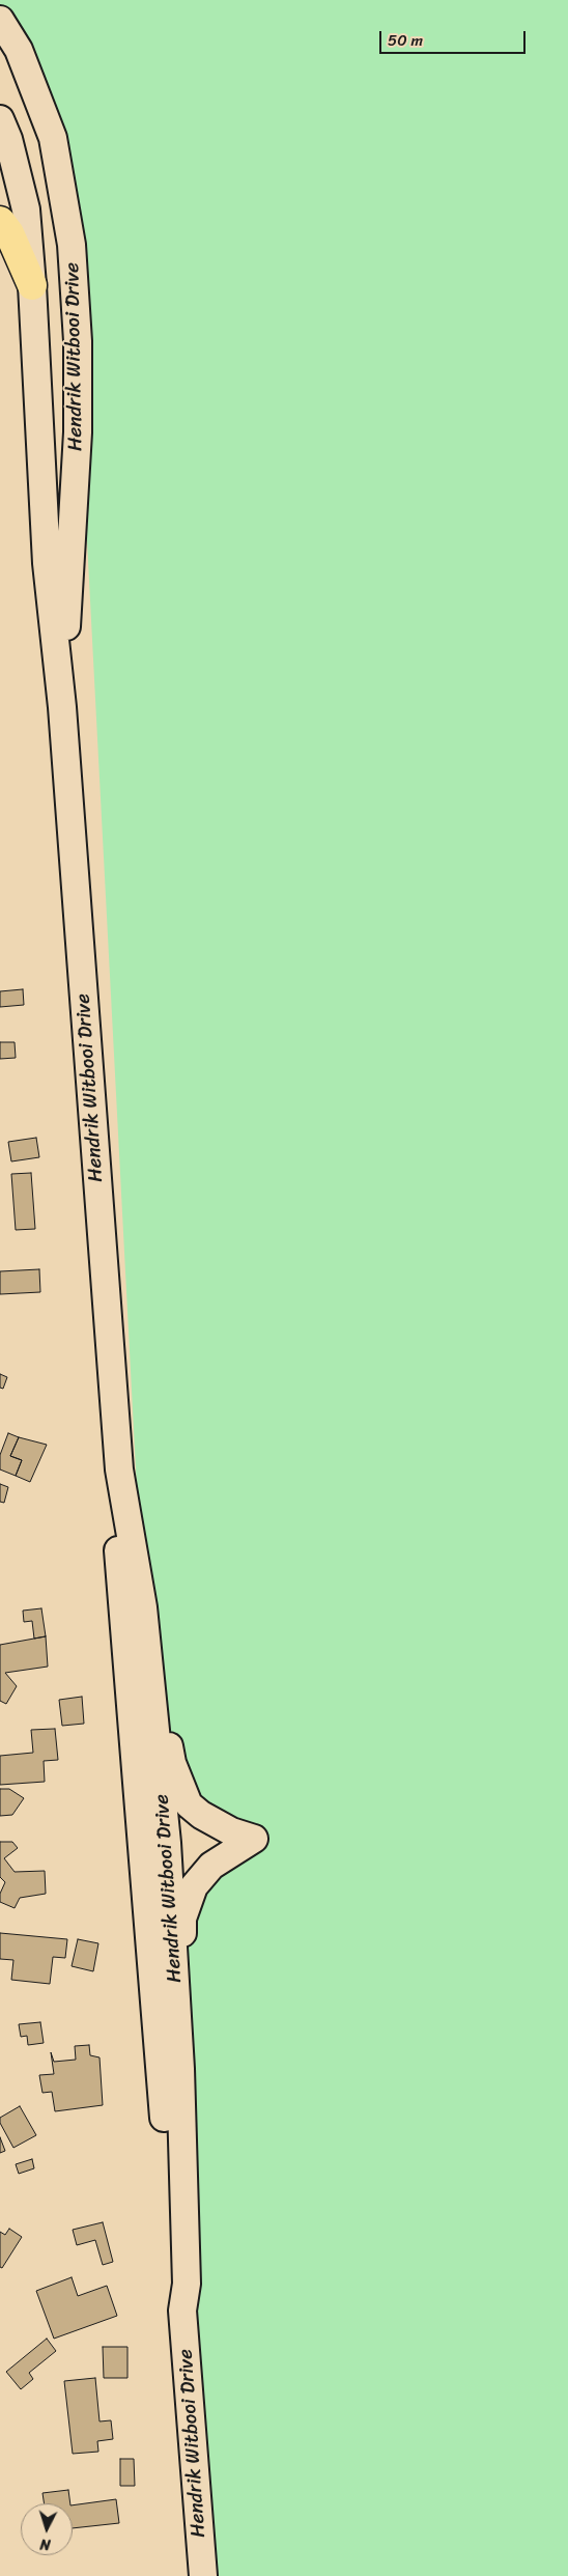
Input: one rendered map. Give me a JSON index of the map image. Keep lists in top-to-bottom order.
{
  "streets": {
    "main road": ["Hendrik Witbooi Drive"]
  },
  "scale_bar": "50 m",
  "north": "bottom"
}
